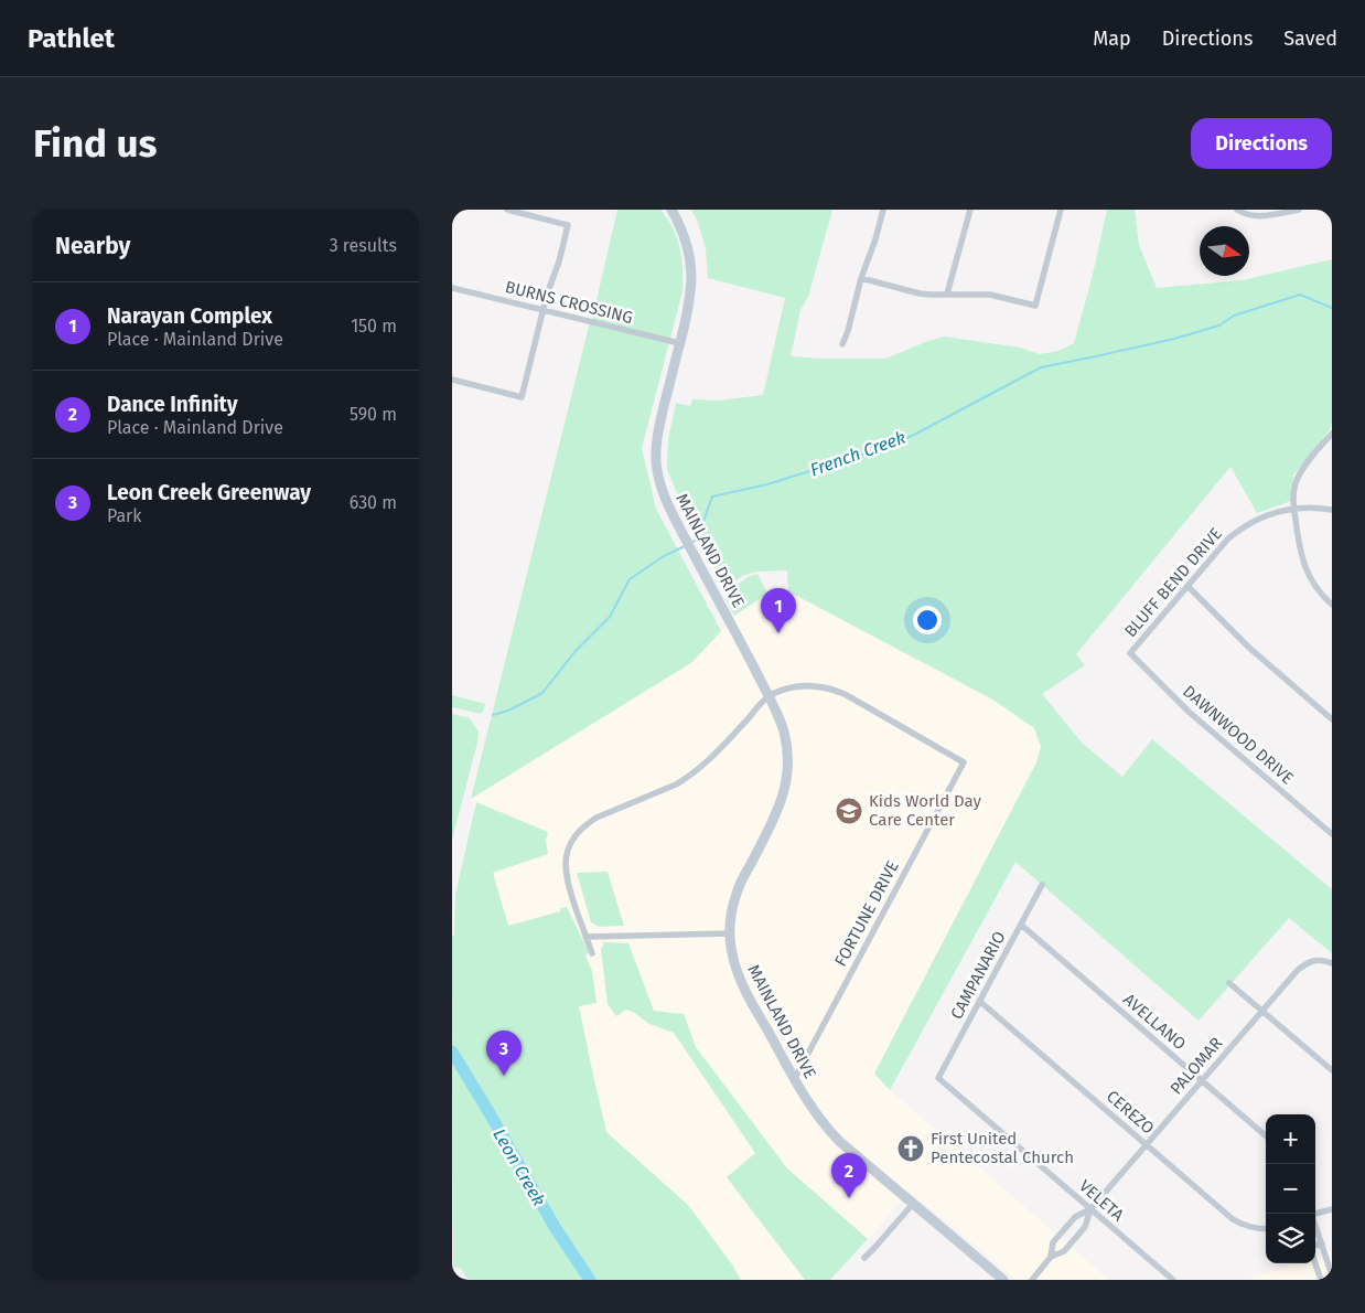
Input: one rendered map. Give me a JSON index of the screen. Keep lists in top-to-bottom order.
{
  "streets": {
    "main road": ["MAINLAND DRIVE"],
    "street": [
      "BURNS CROSSING",
      "BLUFF BEND DRIVE",
      "DAWNWOOD DRIVE",
      "FORTUNE DRIVE",
      "CAMPANARIO",
      "AVELLANO",
      "PALOMAR",
      "CEREZO",
      "VELETA"
    ]
  },
  "crossings": [
    ["BURNS CROSSING", "MAINLAND DRIVE"],
    ["MAINLAND DRIVE", "FORTUNE DRIVE"],
    ["BLUFF BEND DRIVE", "DAWNWOOD DRIVE"],
    ["CAMPANARIO", "AVELLANO"],
    ["CAMPANARIO", "CEREZO"],
    ["CAMPANARIO", "VELETA"],
    ["AVELLANO", "PALOMAR"],
    ["PALOMAR", "CEREZO"],
    ["PALOMAR", "VELETA"]
  ],
  "water": ["French Creek", "Leon Creek"],
  "places": {
    "school or university": ["Kids World Day Care Center"],
    "church": ["First United Pentecostal Church"]
  },
  "north": "right",
  "page": {
    "header": "Pathlet",
    "nav": ["Map", "Directions", "Saved"],
    "buttons": "Directions",
    "title": "Find us",
    "heading": ["Nearby", "3 results"],
    "list": [
      {
        "mark": "1",
        "name": "Narayan Complex",
        "note": "Place · Mainland Drive",
        "value": "150 m"
      },
      {
        "mark": "2",
        "name": "Dance Infinity",
        "note": "Place · Mainland Drive",
        "value": "590 m"
      },
      {
        "mark": "3",
        "name": "Leon Creek Greenway",
        "note": "Park",
        "value": "630 m"
      }
    ],
    "pins": ["1", "3", "2"],
    "map_buttons": ["+", "−"]
  }
}
